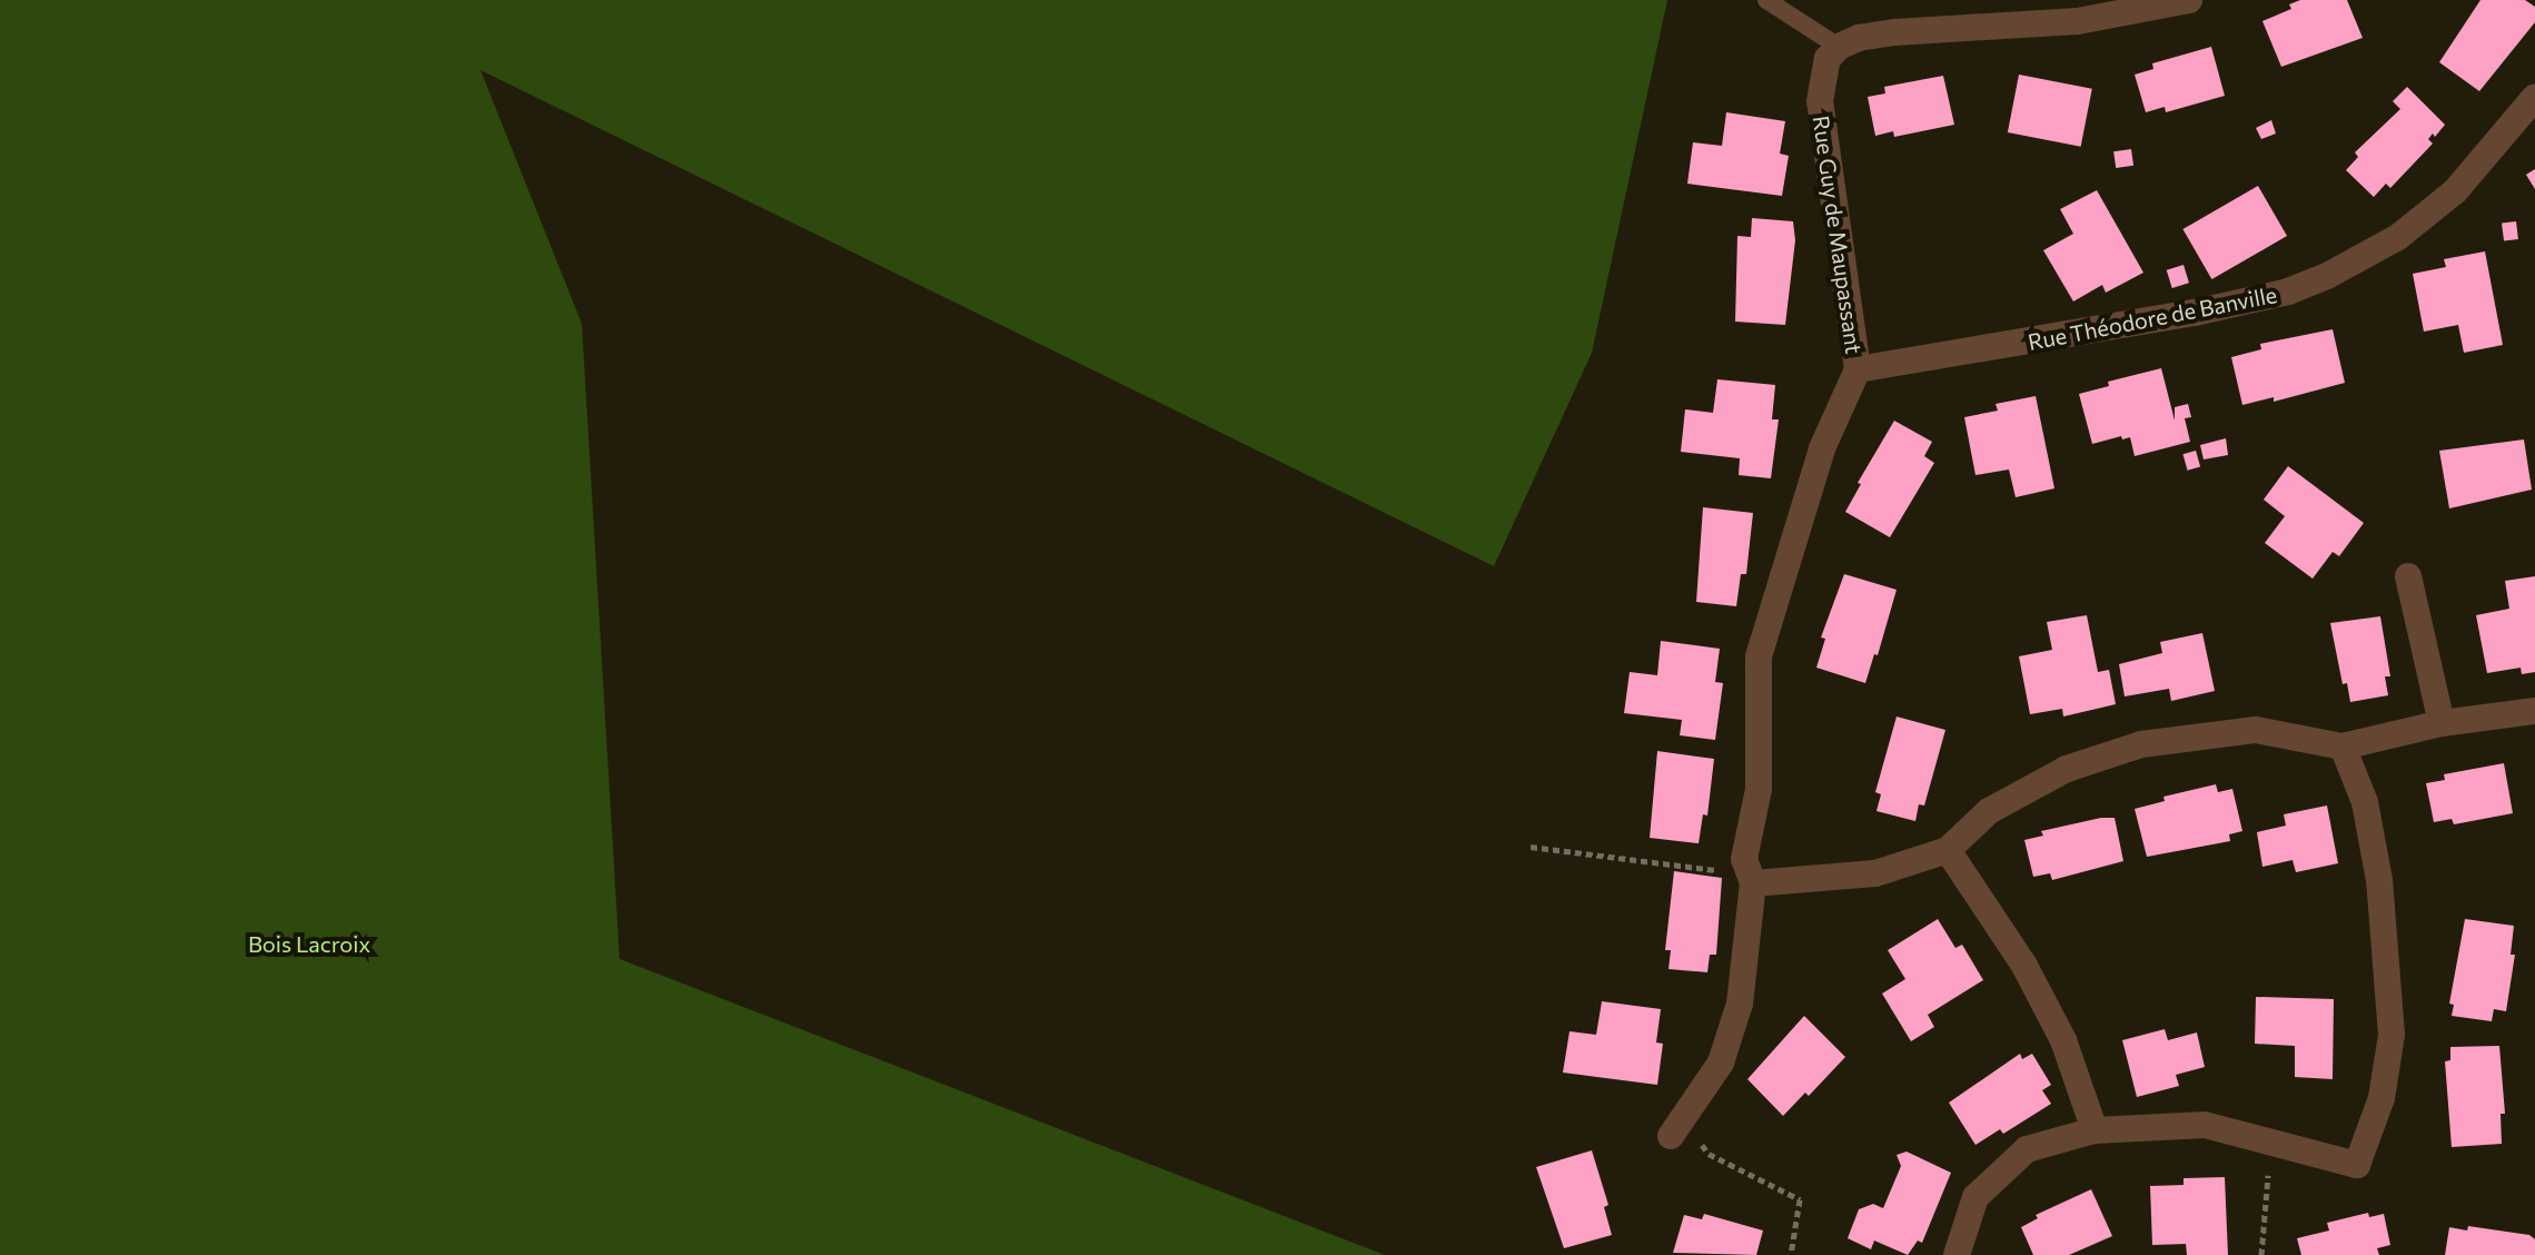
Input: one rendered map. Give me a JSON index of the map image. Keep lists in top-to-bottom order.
{
  "streets": {
    "street": ["Rue Guy de Maupassant", "Rue Théodore de Banville"]
  },
  "crossings": [
    ["Rue Guy de Maupassant", "Rue Théodore de Banville"]
  ],
  "parks": ["Bois Lacroix"]
}
